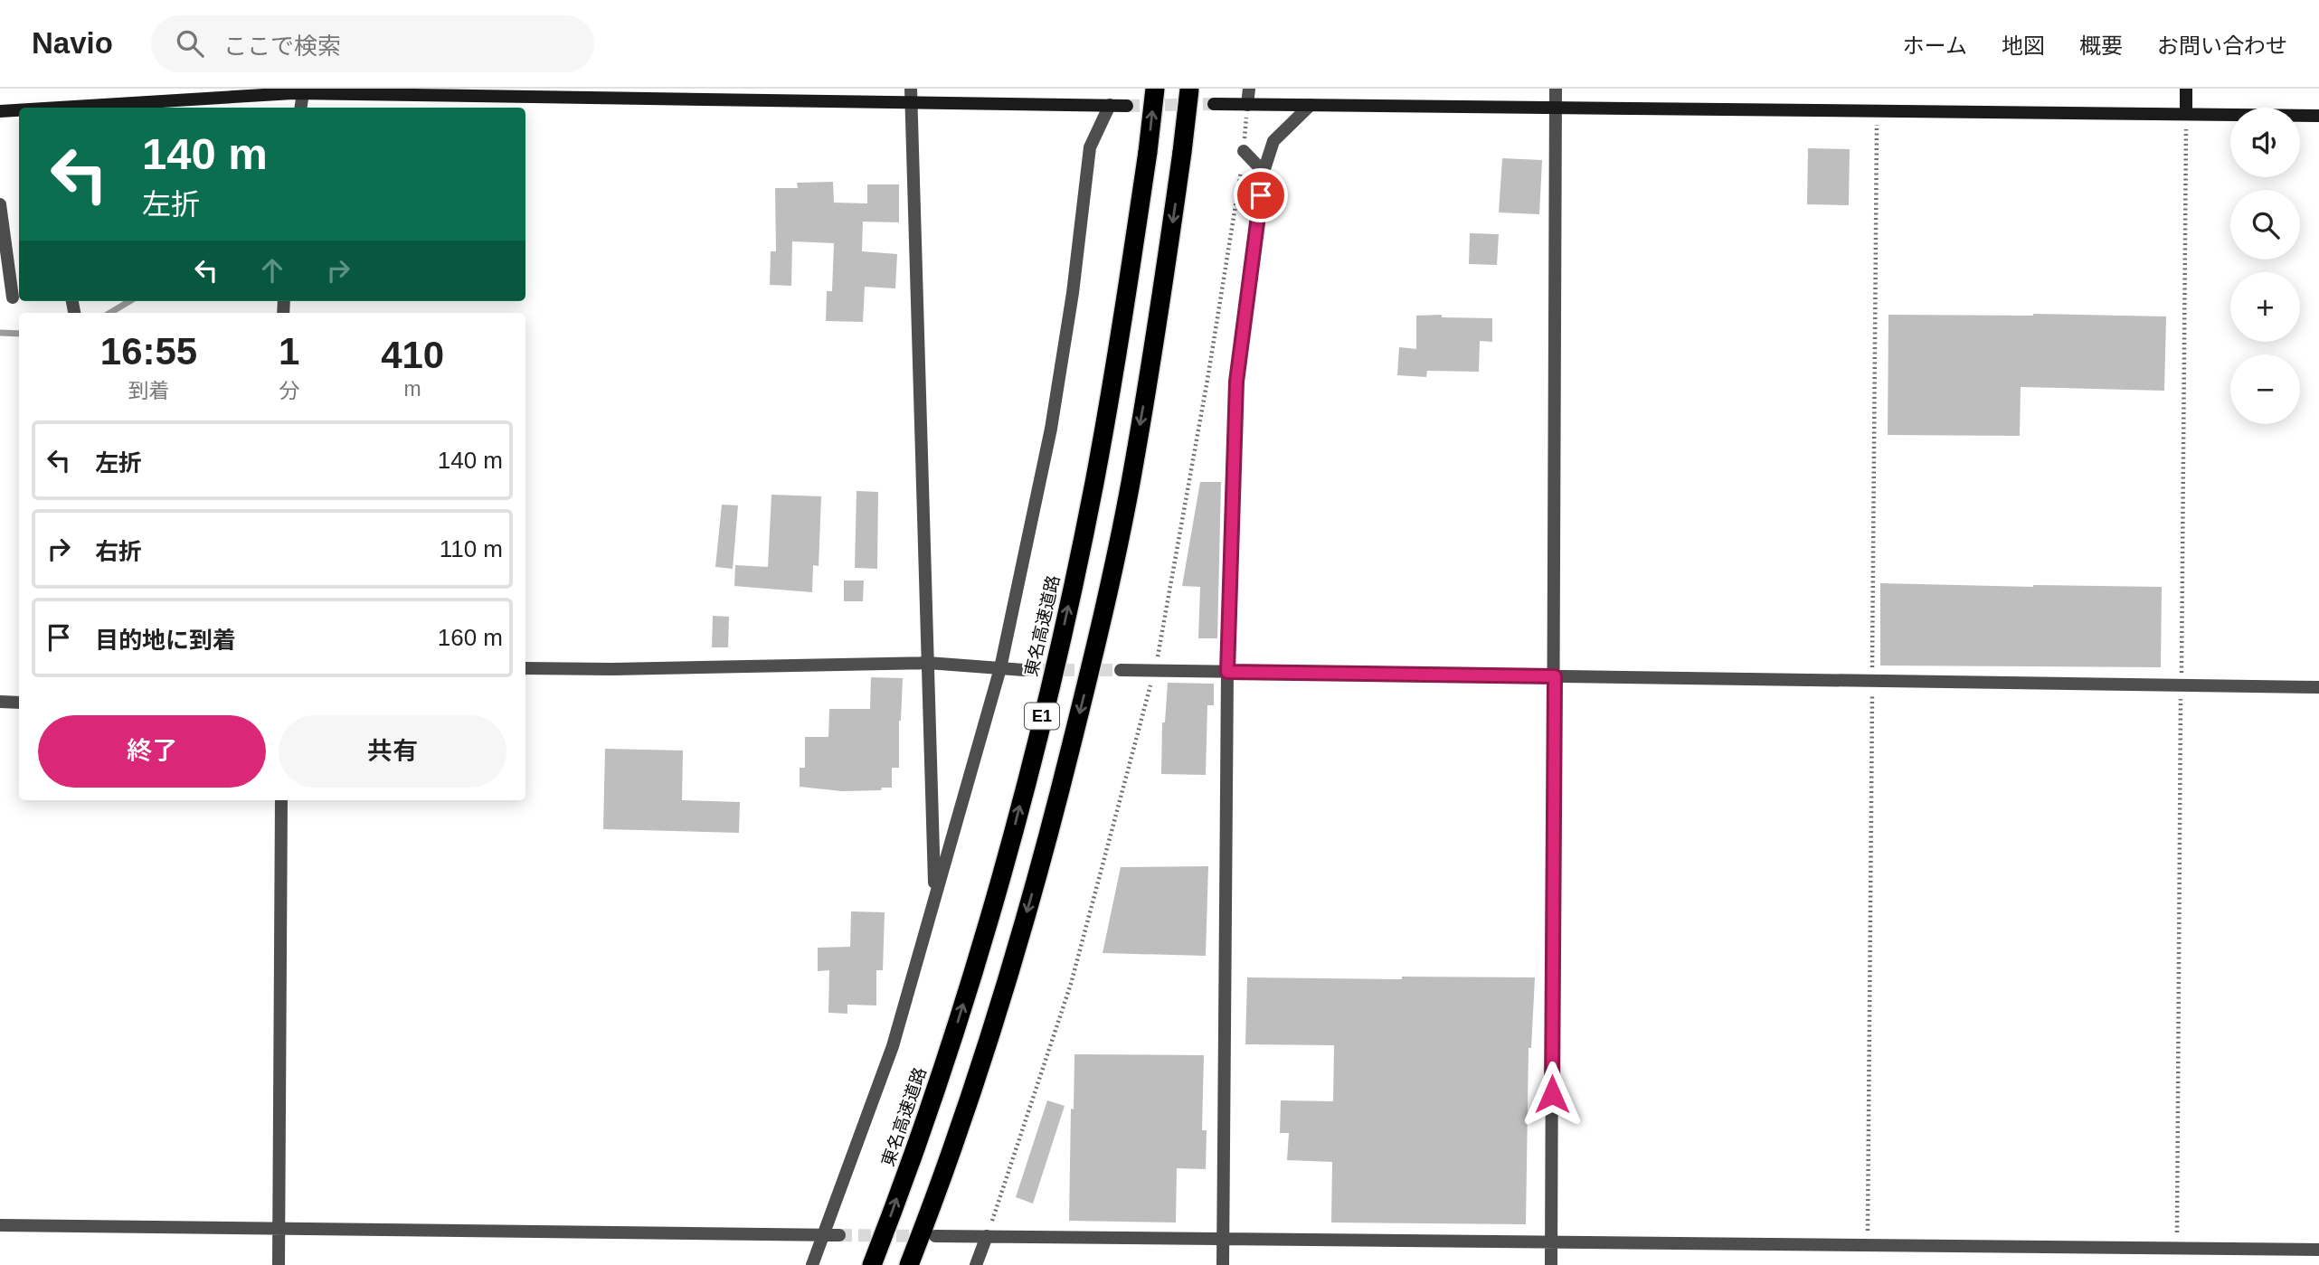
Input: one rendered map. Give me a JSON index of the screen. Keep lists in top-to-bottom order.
{
  "streets": {
    "highway": ["東名高速道路", "E1"]
  },
  "page": {
    "header": "Navio",
    "search": "ここで検索",
    "nav": [
      "ホーム",
      "地図",
      "概要",
      "お問い合わせ"
    ],
    "map_buttons": ["+", "−"],
    "turn": ["140 m", "左折"],
    "eta": [
      "16:55",
      "到着",
      "1",
      "分",
      "410",
      "m"
    ],
    "list": [
      {
        "name": "左折",
        "value": "140 m"
      },
      {
        "name": "右折",
        "value": "110 m"
      },
      {
        "name": "目的地に到着",
        "value": "160 m"
      }
    ],
    "buttons": ["終了", "共有"]
  }
}
